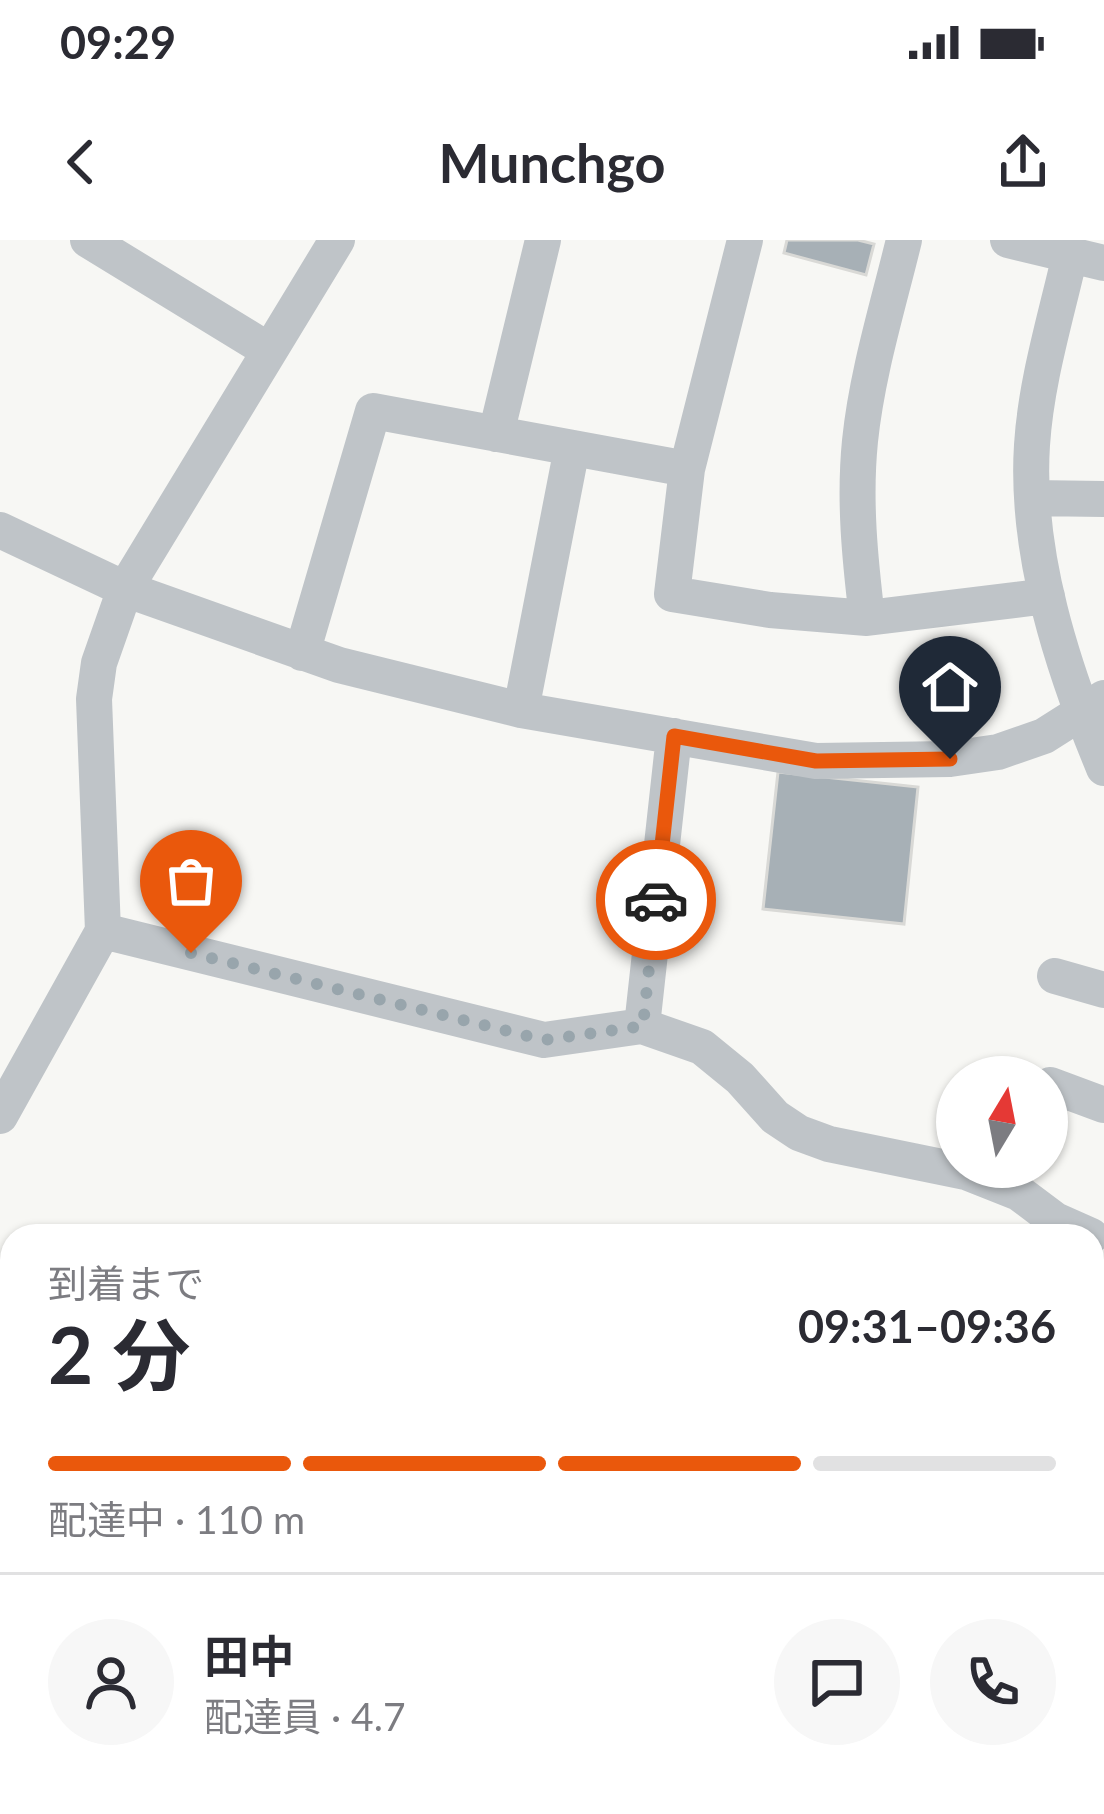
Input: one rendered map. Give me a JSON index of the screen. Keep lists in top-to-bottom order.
{
  "north": "top",
  "page": {
    "status": "09:29",
    "header": "Munchgo",
    "heading": ["2 分", "到着まで", "09:31–09:36"],
    "panel": ["田中", "配達員 · 4.7"],
    "bar": "配達中 · 110 m"
  }
}
